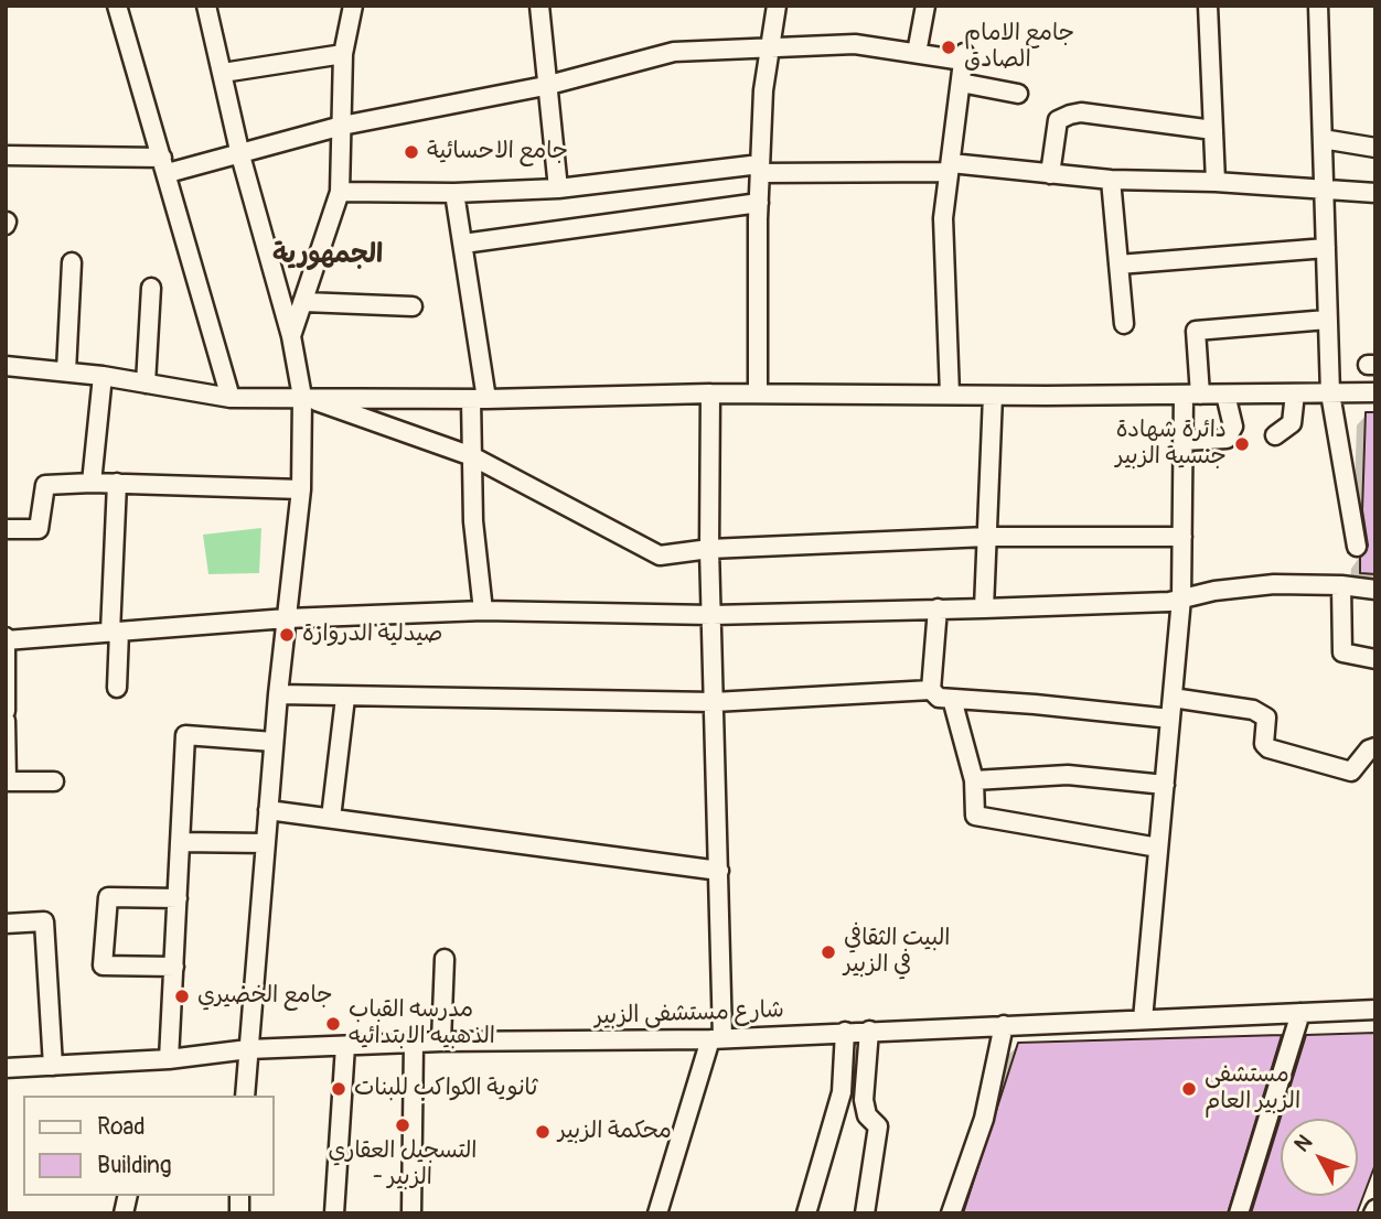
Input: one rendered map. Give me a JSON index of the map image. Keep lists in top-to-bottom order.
{
  "streets": {
    "street": ["شارع مستشفى الزبير"]
  },
  "districts": ["الجمهورية"],
  "places": [
    "جامع الامام الصادق",
    "جامع الاحسائية",
    "دائرة شهادة جنسية الزبير",
    "صيدلية الدروازة",
    "البيت الثقافي في الزبير",
    "جامع الخضيري",
    "مدرسه القباب الذهبيه الابتدائيه",
    "ثانوية الكواكب للبنات",
    "مستشفى الزبير العام",
    "التسجيل العقاري - الزبير",
    "محكمة الزبير"
  ],
  "legend": ["Road", "Building"],
  "north": "top left"
}
